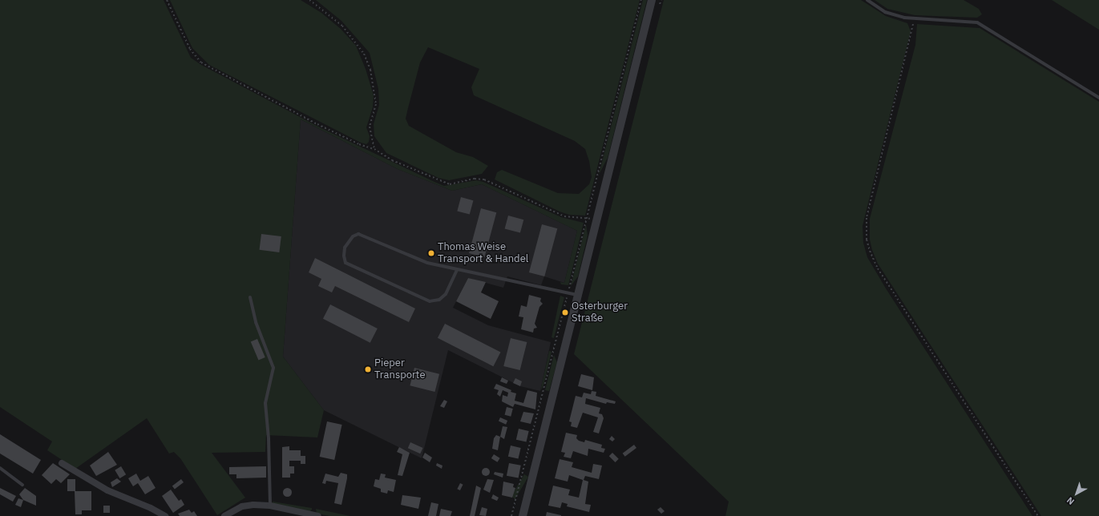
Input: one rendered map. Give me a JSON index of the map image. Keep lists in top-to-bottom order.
{
  "places": ["Thomas Weise Transport & Handel", "Osterburger Straße", "Pieper Transporte"],
  "north": "bottom left"
}
